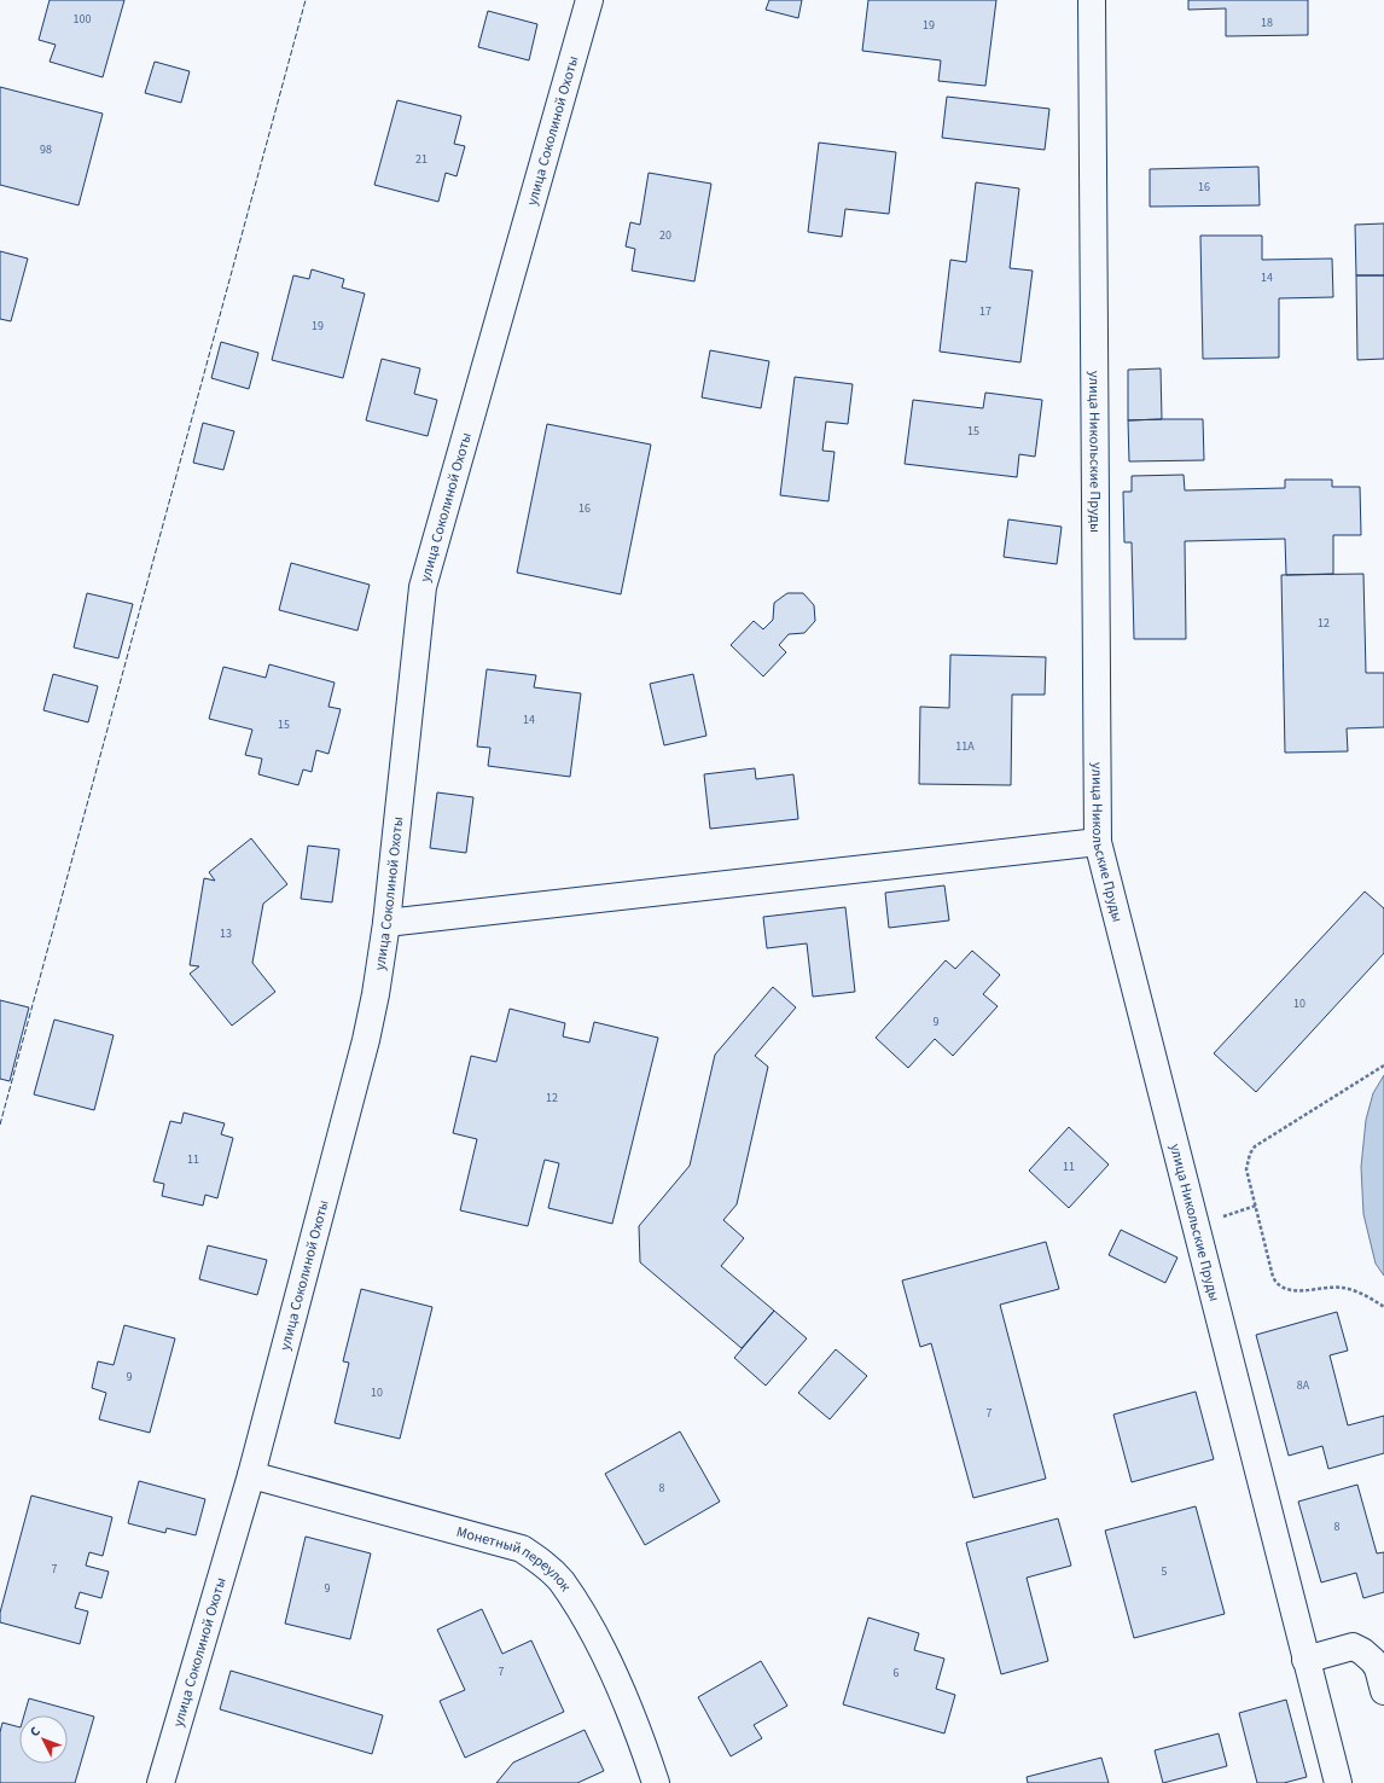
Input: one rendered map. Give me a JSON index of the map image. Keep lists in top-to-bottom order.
{
  "streets": {
    "street": ["улица Соколиной Охоты", "улица Никольские Пруды", "Монетный переулок"]
  },
  "crossings": [
    ["улица Соколиной Охоты", "Монетный переулок"]
  ],
  "house_numbers": [
    "100",
    "18",
    "19",
    "98",
    "21",
    "16",
    "20",
    "14",
    "17",
    "19",
    "15",
    "16",
    "12",
    "14",
    "15",
    "11А",
    "13",
    "10",
    "9",
    "12",
    "11",
    "11",
    "9",
    "8А",
    "10",
    "7",
    "8",
    "8",
    "7",
    "5",
    "9",
    "7",
    "6"
  ],
  "north": "top left"
}
